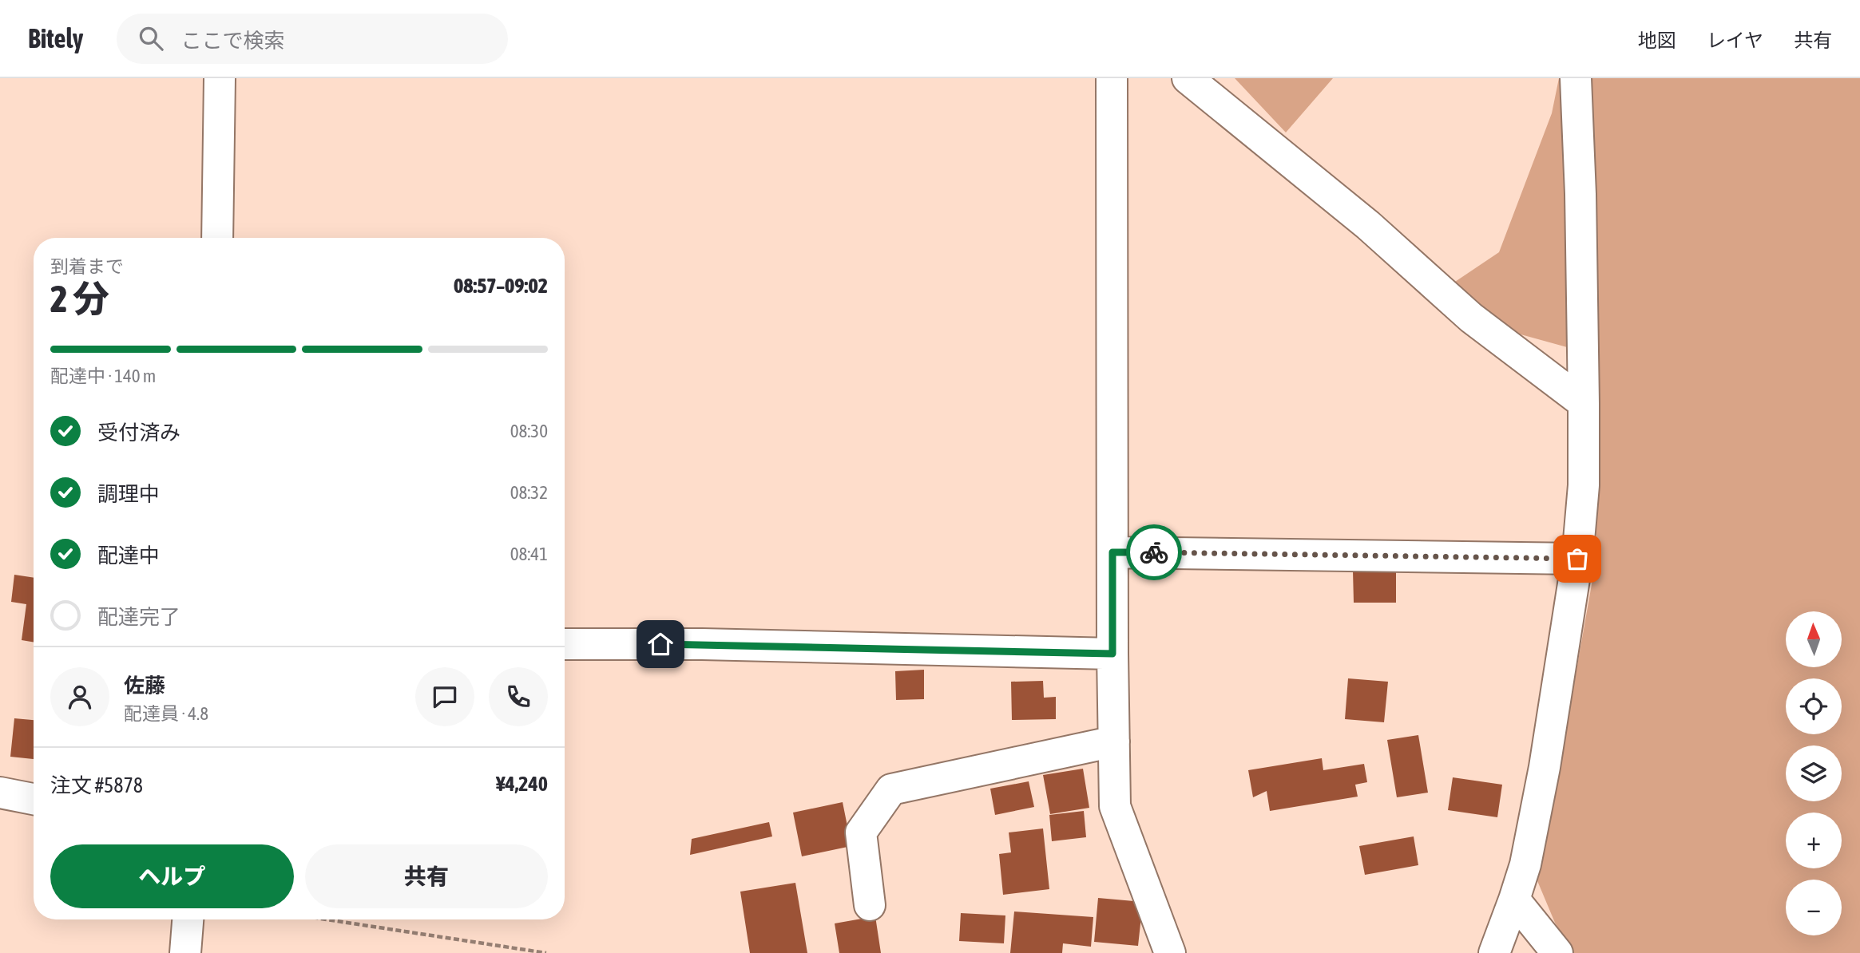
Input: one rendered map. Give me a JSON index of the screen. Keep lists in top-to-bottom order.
{
  "north": "top",
  "page": {
    "header": "Bitely",
    "search": "ここで検索",
    "nav": ["地図", "レイヤ", "共有"],
    "heading": ["2 分", "到着まで", "08:57–09:02"],
    "panel": [
      "佐藤",
      "配達員 · 4.8",
      "注文 #5878",
      "¥4,240"
    ],
    "bar": "配達中 · 140 m",
    "list": [
      ["受付済み", "08:30"],
      ["調理中", "08:32"],
      ["配達中", "08:41"],
      "配達完了"
    ],
    "map_buttons": ["+", "−"],
    "buttons": ["ヘルプ", "共有"]
  }
}
